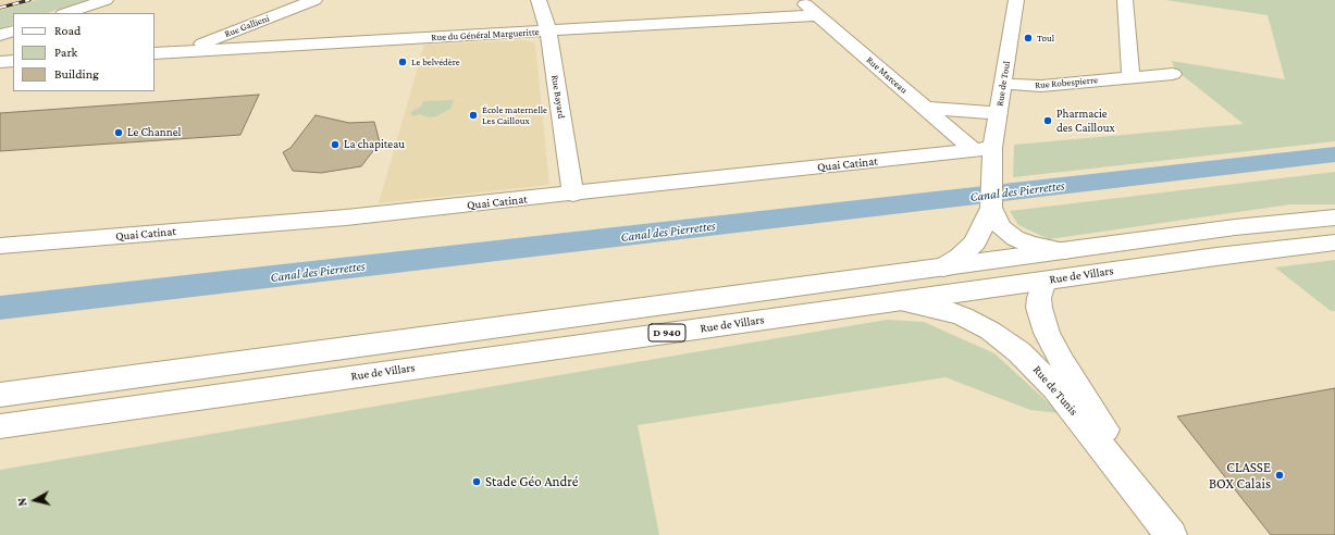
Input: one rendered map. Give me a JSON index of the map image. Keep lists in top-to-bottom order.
{
  "streets": {
    "street": [
      "Rue Gallieni",
      "Rue du Général Margueritte",
      "Rue Marceau",
      "Rue Robespierre",
      "Rue de Toul",
      "Rue Bayard",
      "Quai Catinat",
      "Rue de Villars",
      "D 940",
      "Rue de Tunis"
    ]
  },
  "crossings": [
    ["Rue Gallieni", "Rue du Général Margueritte"],
    ["Rue du Général Margueritte", "Rue Marceau"],
    ["Rue du Général Margueritte", "Rue Bayard"],
    ["Rue Marceau", "Rue de Toul"],
    ["Rue Marceau", "Quai Catinat"],
    ["Rue Robespierre", "Rue de Toul"],
    ["Rue de Toul", "Quai Catinat"],
    ["Rue Bayard", "Quai Catinat"],
    ["Rue de Villars", "Rue de Tunis"]
  ],
  "water": ["Canal des Pierrettes"],
  "places": [
    "Toul",
    "Le belvédère",
    "École maternelle Les Cailloux",
    "Pharmacie des Cailloux",
    "Le Channel",
    "La chapiteau",
    "CLASSE BOX Calais",
    "Stade Géo André"
  ],
  "legend": ["Road", "Park", "Building"],
  "north": "left"
}
